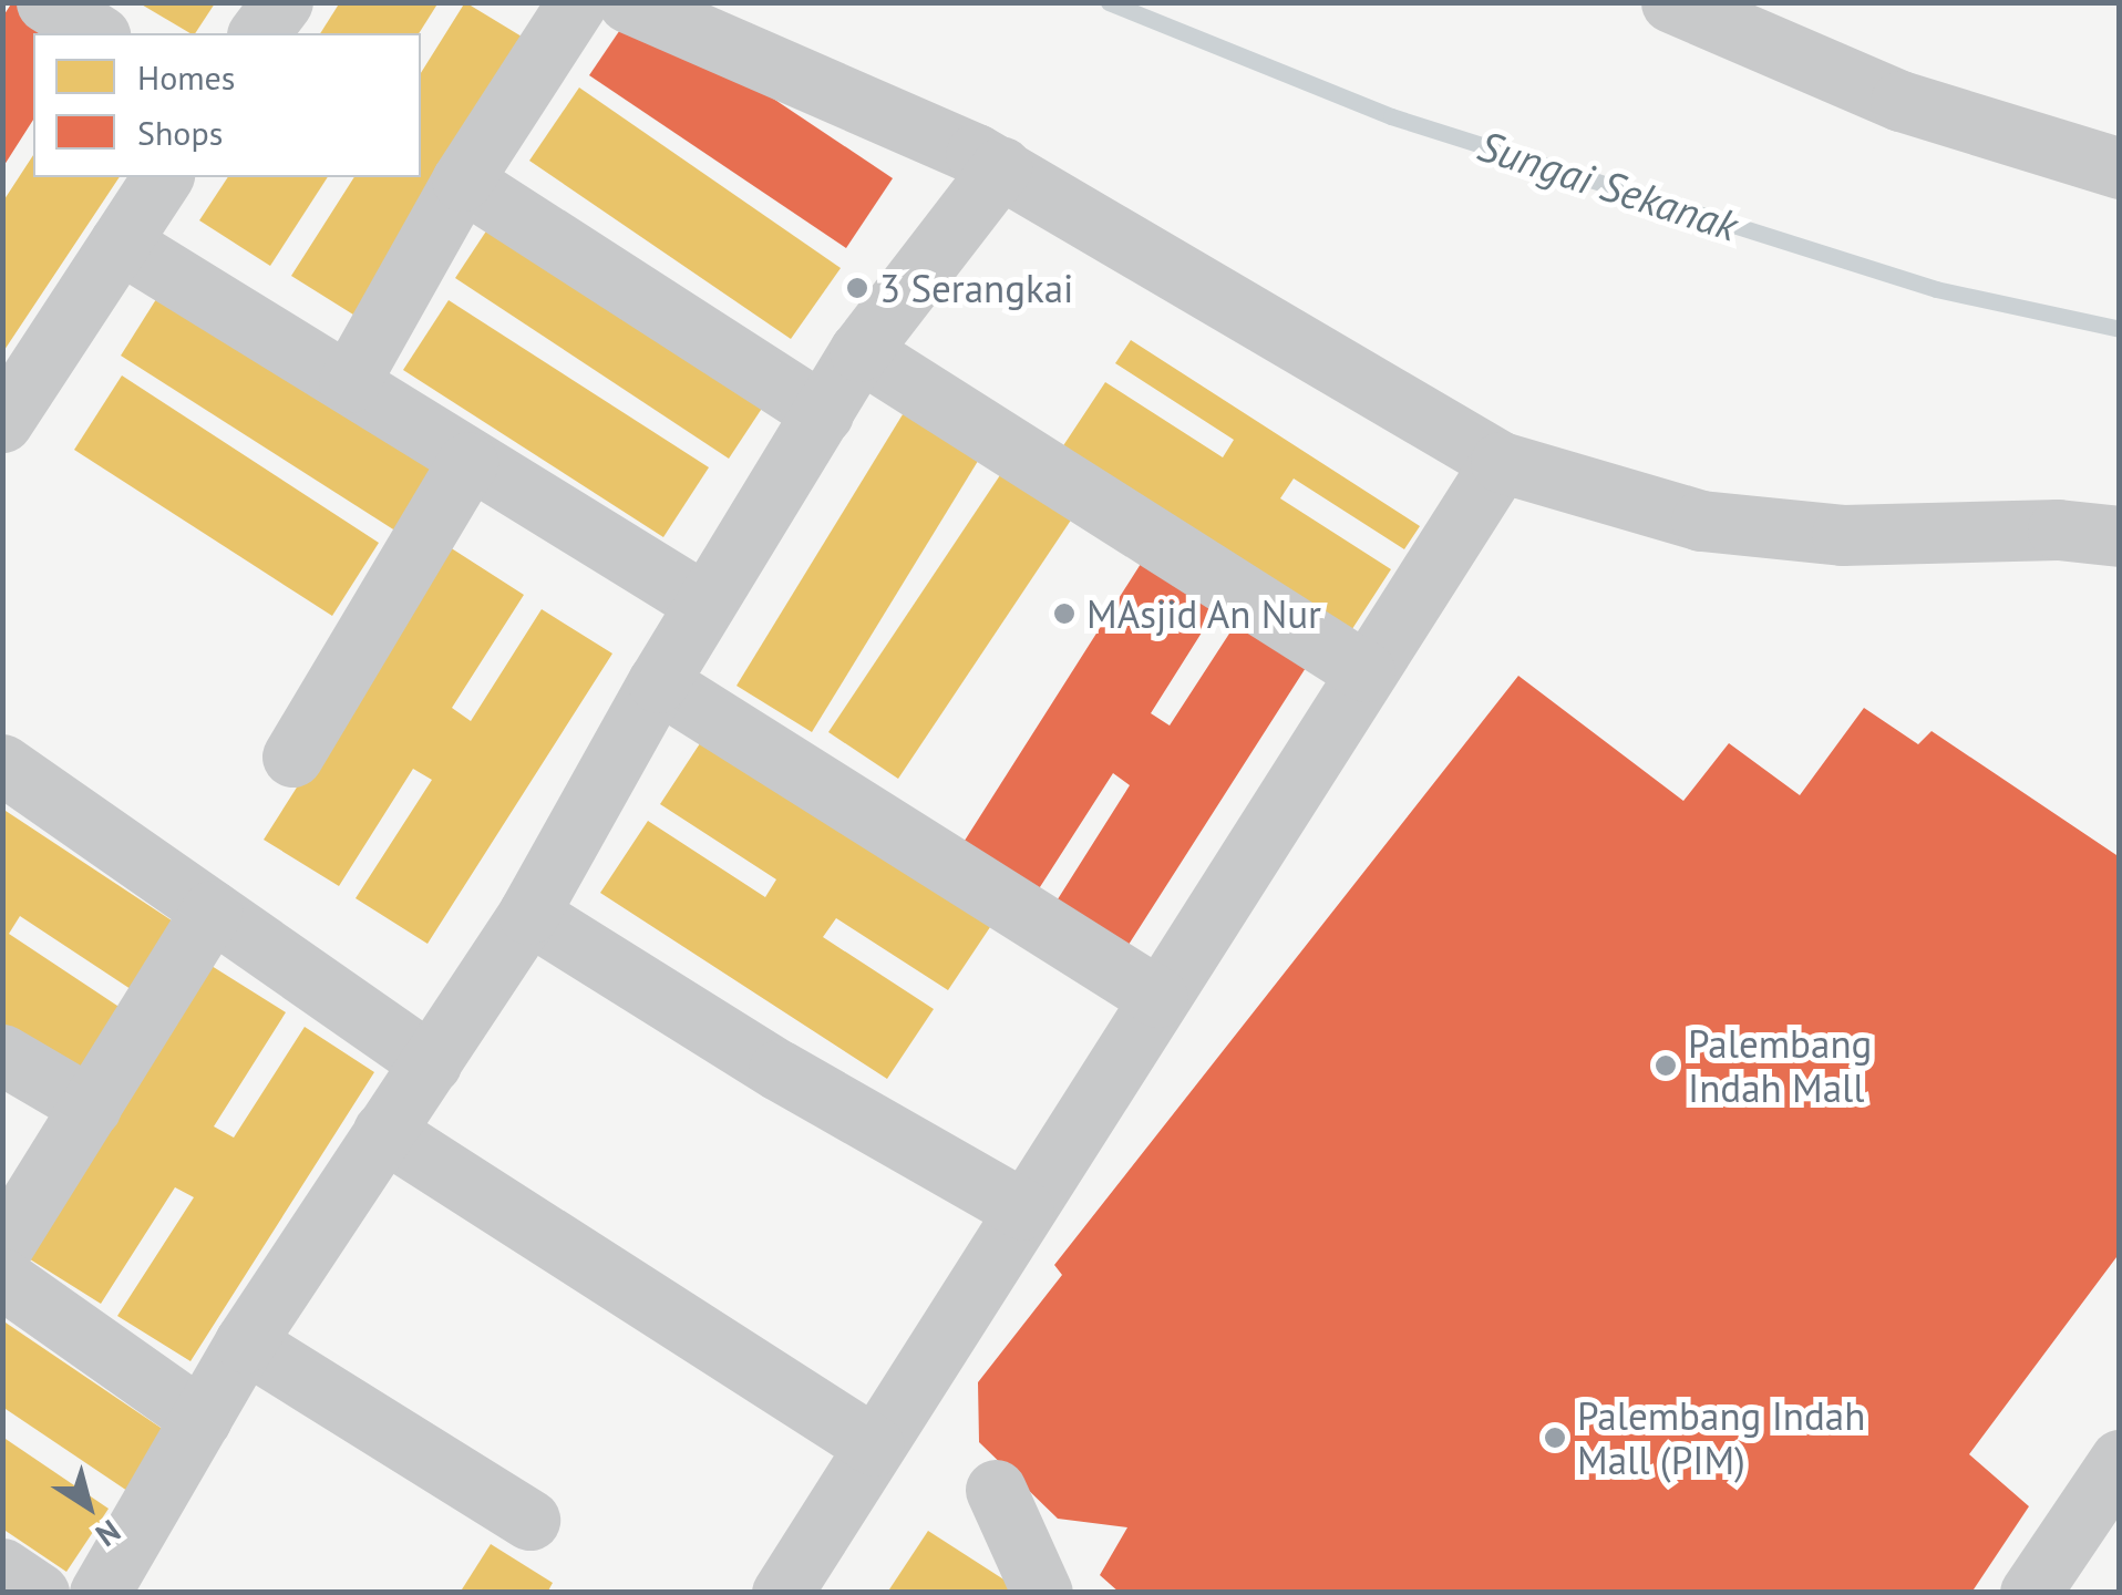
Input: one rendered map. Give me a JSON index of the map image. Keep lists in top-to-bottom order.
{
  "water": ["Sungai Sekanak"],
  "places": [
    "3 Serangkai",
    "MAsjid An Nur",
    "Palembang Indah Mall",
    "Palembang Indah Mall (PIM)"
  ],
  "legend": ["Homes", "Shops"],
  "north": "bottom right"
}
